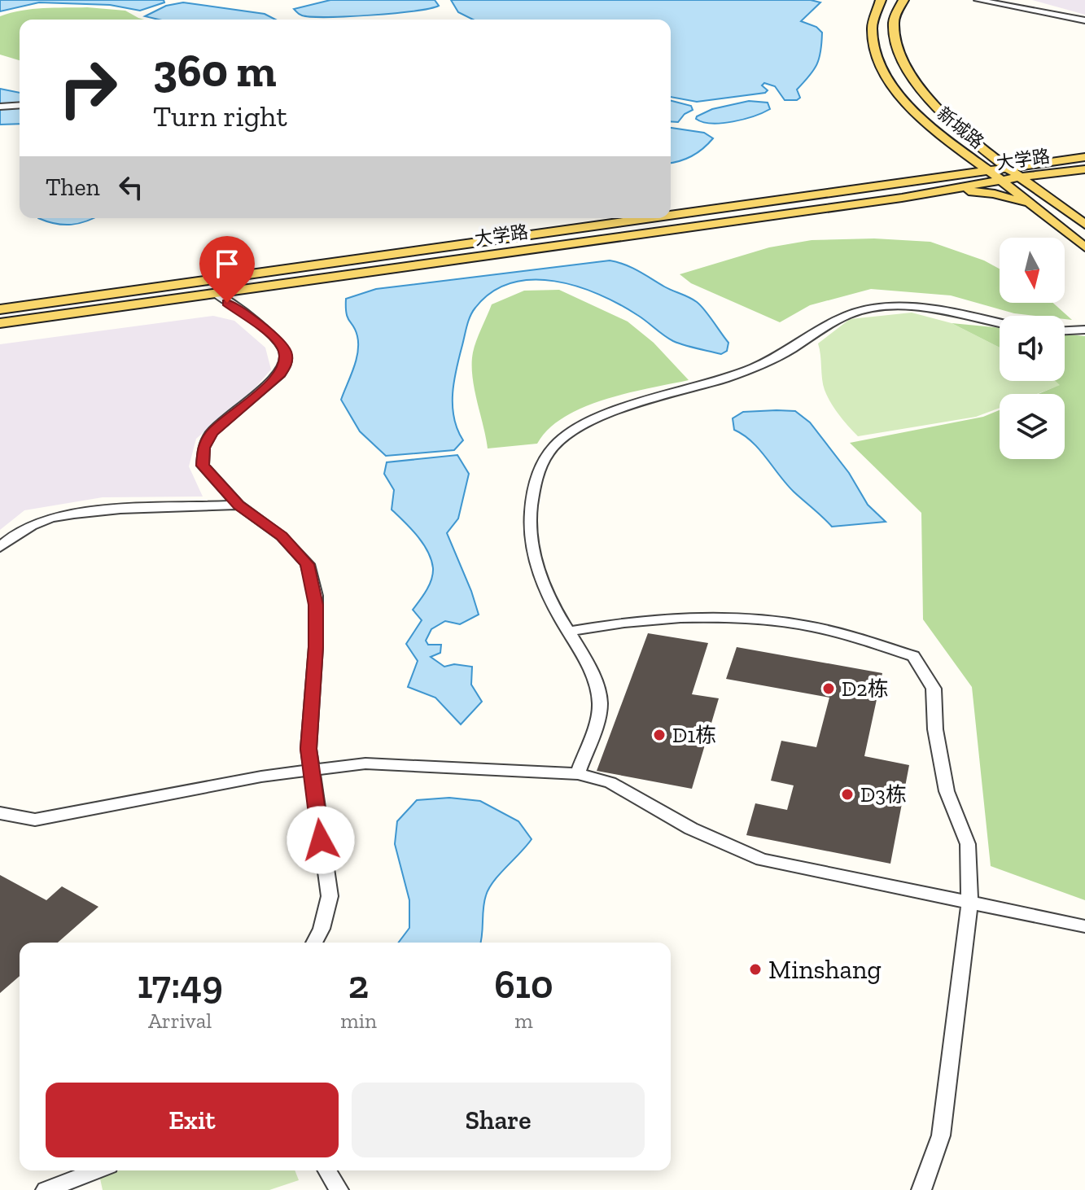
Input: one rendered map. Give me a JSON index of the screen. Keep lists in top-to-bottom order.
{
  "streets": {
    "main road": ["新城路", "大学路"]
  },
  "crossings": [
    ["新城路", "大学路"]
  ],
  "places": [
    "D2栋",
    "D1栋",
    "D3栋",
    "Minshang"
  ],
  "north": "bottom",
  "page": {
    "turn": ["360 m", "Turn right"],
    "then": "Then",
    "eta": [
      "17:49",
      "Arrival",
      "2",
      "min",
      "610",
      "m"
    ],
    "buttons": ["Exit", "Share"]
  }
}
